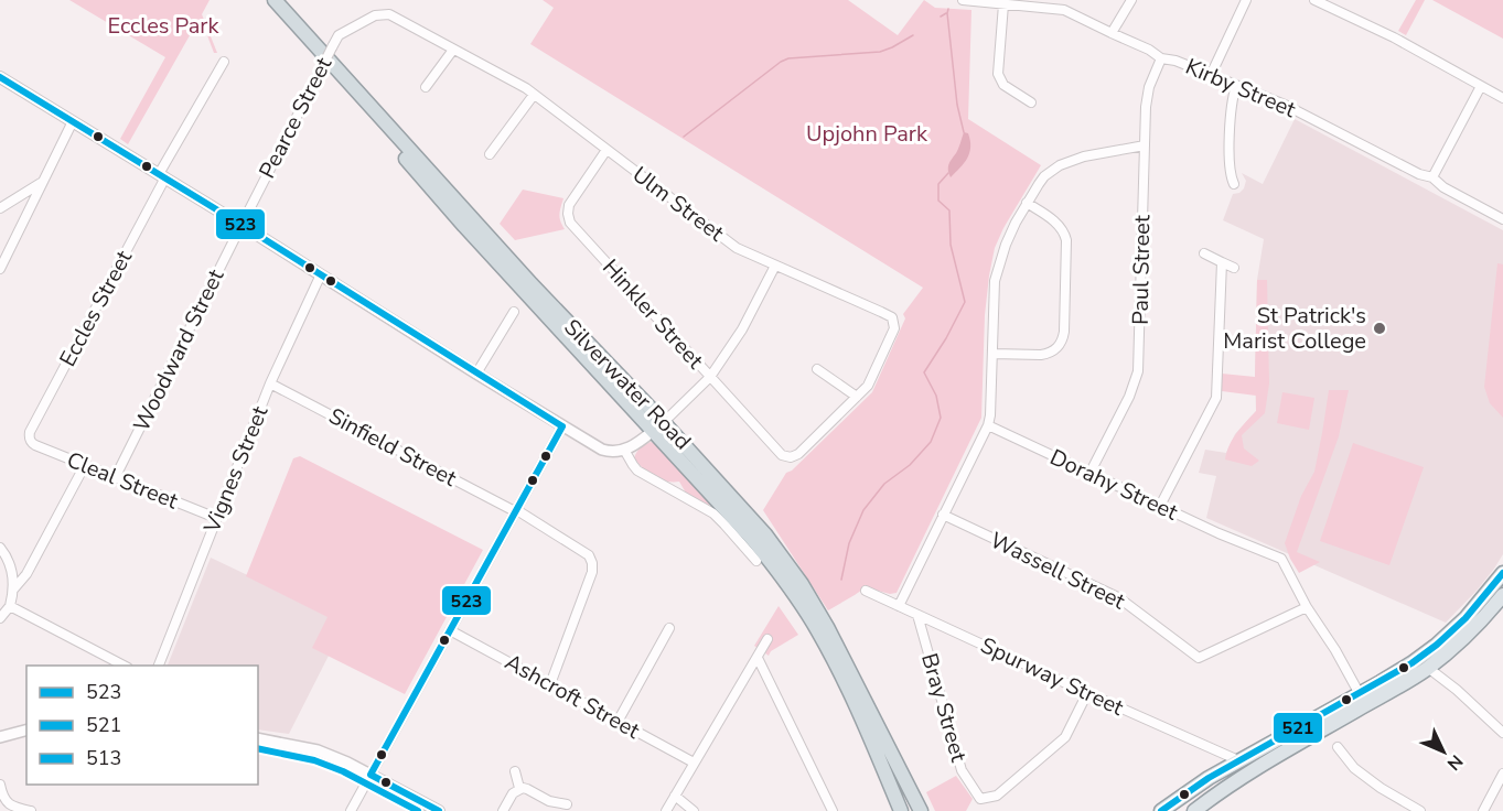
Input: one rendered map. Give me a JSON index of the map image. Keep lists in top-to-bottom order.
{
  "streets": {
    "highway": ["Silverwater Road"],
    "street": [
      "Kirby Street",
      "Pearce Street",
      "Ulm Street",
      "Paul Street",
      "Eccles Street",
      "Hinkler Street",
      "Woodward Street",
      "Sinfield Street",
      "Vignes Street",
      "Cleal Street",
      "Dorahy Street",
      "Wassell Street",
      "Spurway Street",
      "Ashcroft Street",
      "Bray Street"
    ]
  },
  "crossings": [
    ["Kirby Street", "Paul Street"],
    ["Pearce Street", "Ulm Street"],
    ["Pearce Street", "Woodward Street"],
    ["Ulm Street", "Hinkler Street"],
    ["Paul Street", "Dorahy Street"],
    ["Eccles Street", "Cleal Street"],
    ["Woodward Street", "Cleal Street"],
    ["Sinfield Street", "Vignes Street"],
    ["Sinfield Street", "Ashcroft Street"],
    ["Vignes Street", "Cleal Street"],
    ["Dorahy Street", "Wassell Street"],
    ["Spurway Street", "Bray Street"]
  ],
  "parks": ["Eccles Park", "Upjohn Park"],
  "places": ["St Patrick's Marist College"],
  "lines": ["transit line 523", "transit line 521", "transit line 513"],
  "legend": ["523", "521", "513"],
  "north": "bottom right"
}
